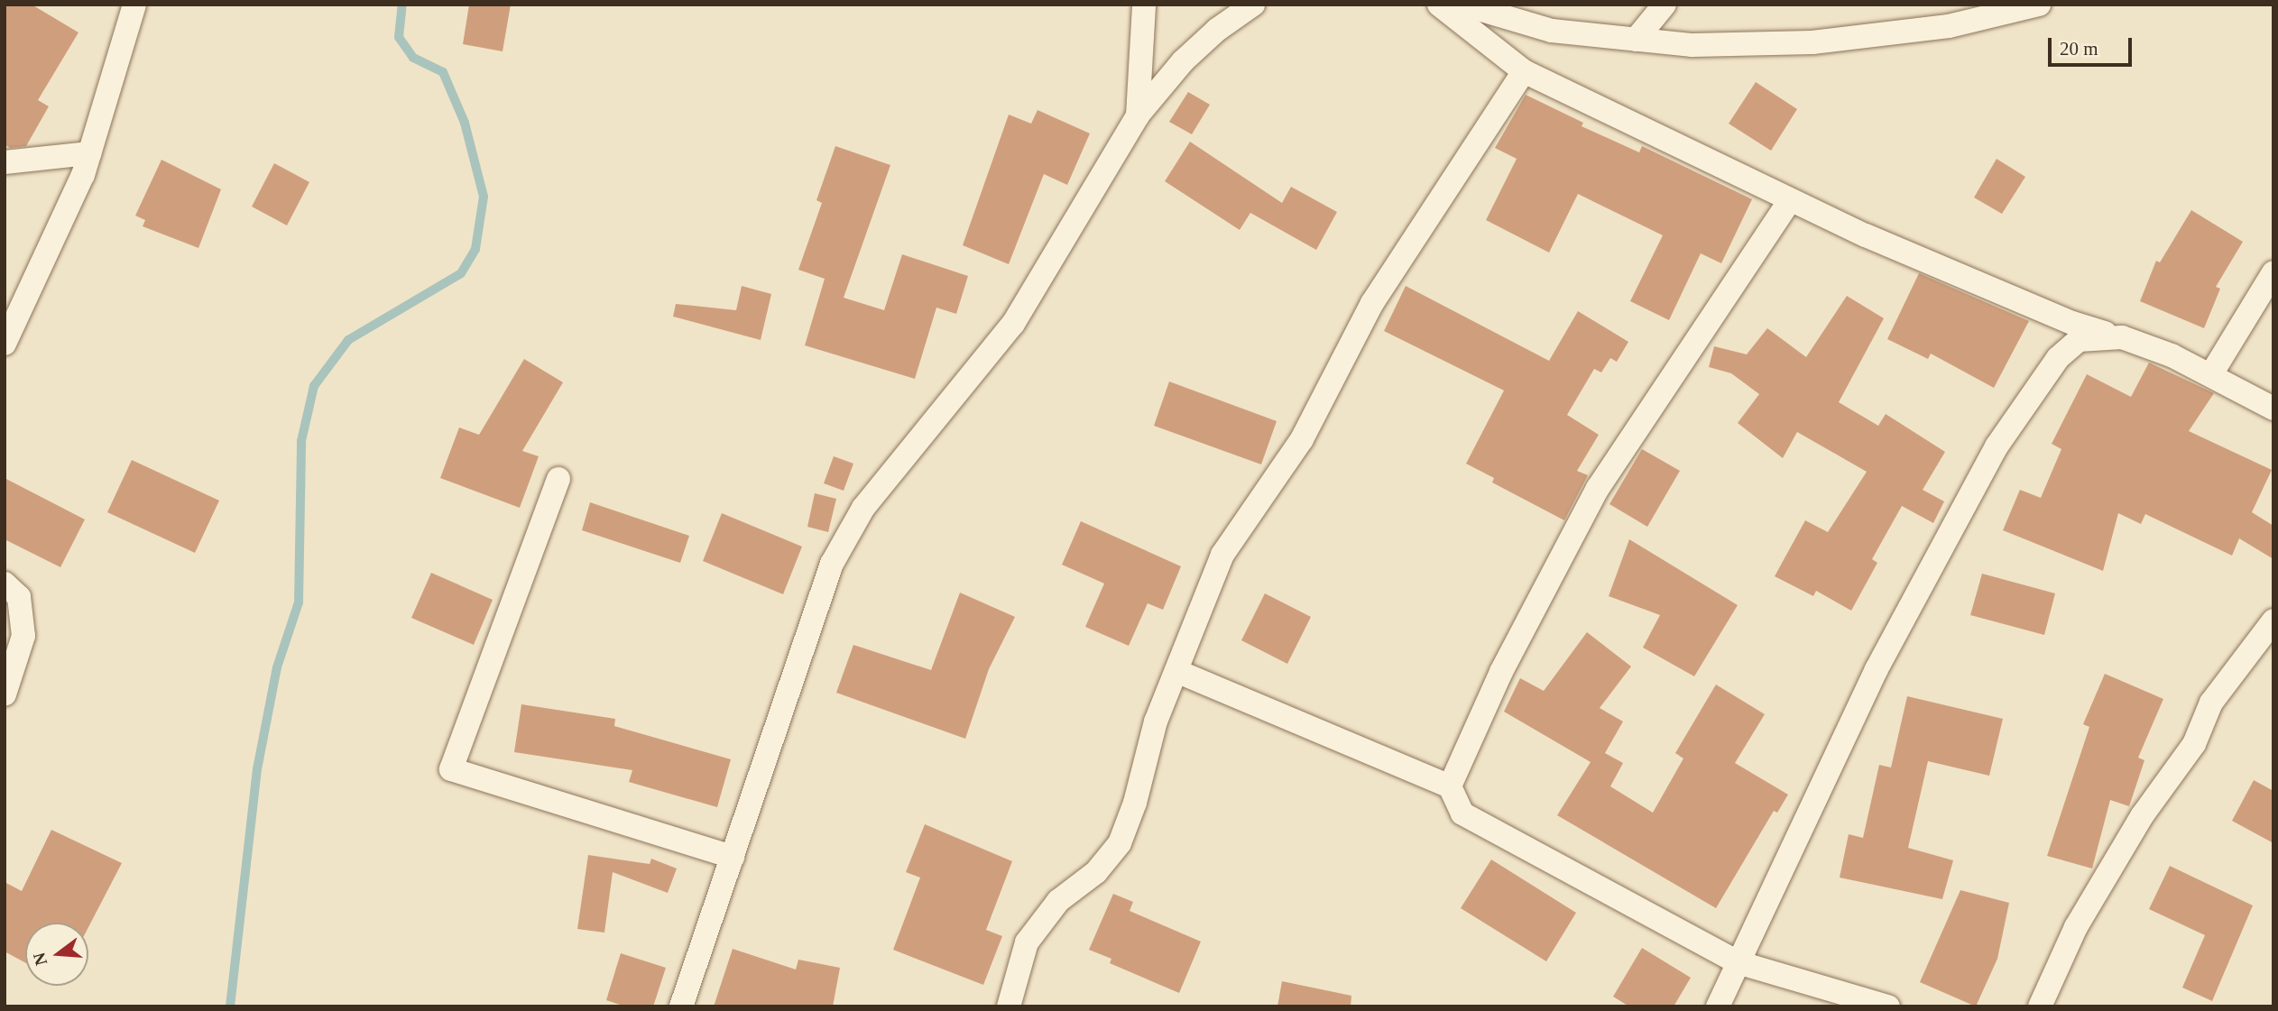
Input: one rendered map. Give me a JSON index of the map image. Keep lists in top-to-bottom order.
{
  "scale_bar": "20 m",
  "north": "left"
}
